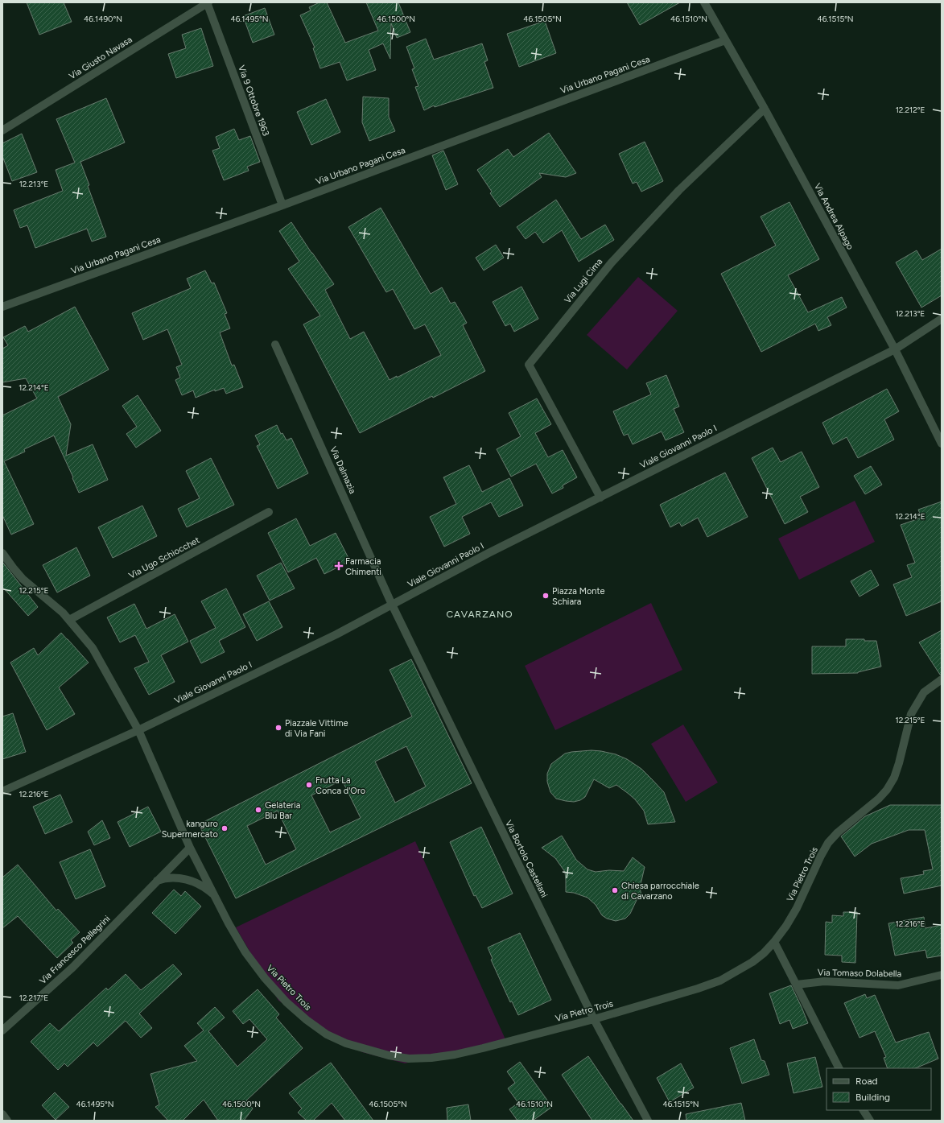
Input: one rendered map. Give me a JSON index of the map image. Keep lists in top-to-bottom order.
{
  "streets": {
    "street": [
      "Via Giusto Navasa",
      "Via Urbano Pagani Cesa",
      "Via 9 Ottobre 1963",
      "Via Andrea Alpago",
      "Via Lugi Cima",
      "Viale Giovanni Paolo I",
      "Via Dalmazia",
      "Via Ugo Schiocchet",
      "Via Bortolo Castellani",
      "Via Pietro Trois",
      "Via Francesco Pellegrini",
      "Via Tomaso Dolabella"
    ]
  },
  "crossings": [
    ["Via Giusto Navasa", "Via 9 Ottobre 1963"],
    ["Via Urbano Pagani Cesa", "Via 9 Ottobre 1963"],
    ["Via Urbano Pagani Cesa", "Via Andrea Alpago"],
    ["Via Andrea Alpago", "Via Lugi Cima"],
    ["Via Andrea Alpago", "Viale Giovanni Paolo I"],
    ["Via Lugi Cima", "Viale Giovanni Paolo I"],
    ["Viale Giovanni Paolo I", "Via Dalmazia"],
    ["Viale Giovanni Paolo I", "Via Bortolo Castellani"],
    ["Viale Giovanni Paolo I", "Via Pietro Trois"],
    ["Via Dalmazia", "Via Bortolo Castellani"],
    ["Via Bortolo Castellani", "Via Pietro Trois"],
    ["Via Pietro Trois", "Via Francesco Pellegrini"]
  ],
  "districts": ["CAVARZANO"],
  "places": {
    "health": ["Farmacia Chimenti"],
    "other": [
      "Piazza Monte Schiara",
      "Piazzale Vittime di Via Fani",
      "Frutta La Conca d'Oro",
      "Gelateria Blu Bar",
      "kanguro Supermercato",
      "Chiesa parrocchiale di Cavarzano"
    ]
  },
  "legend": ["Road", "Building"],
  "coordinates": [
    "46.1490°N",
    "46.1495°N",
    "46.1500°N",
    "46.1505°N",
    "46.1510°N",
    "46.1515°N",
    "12.212°E",
    "12.213°E",
    "12.214°E",
    "12.215°E",
    "12.216°E",
    "12.217°E"
  ]
}
